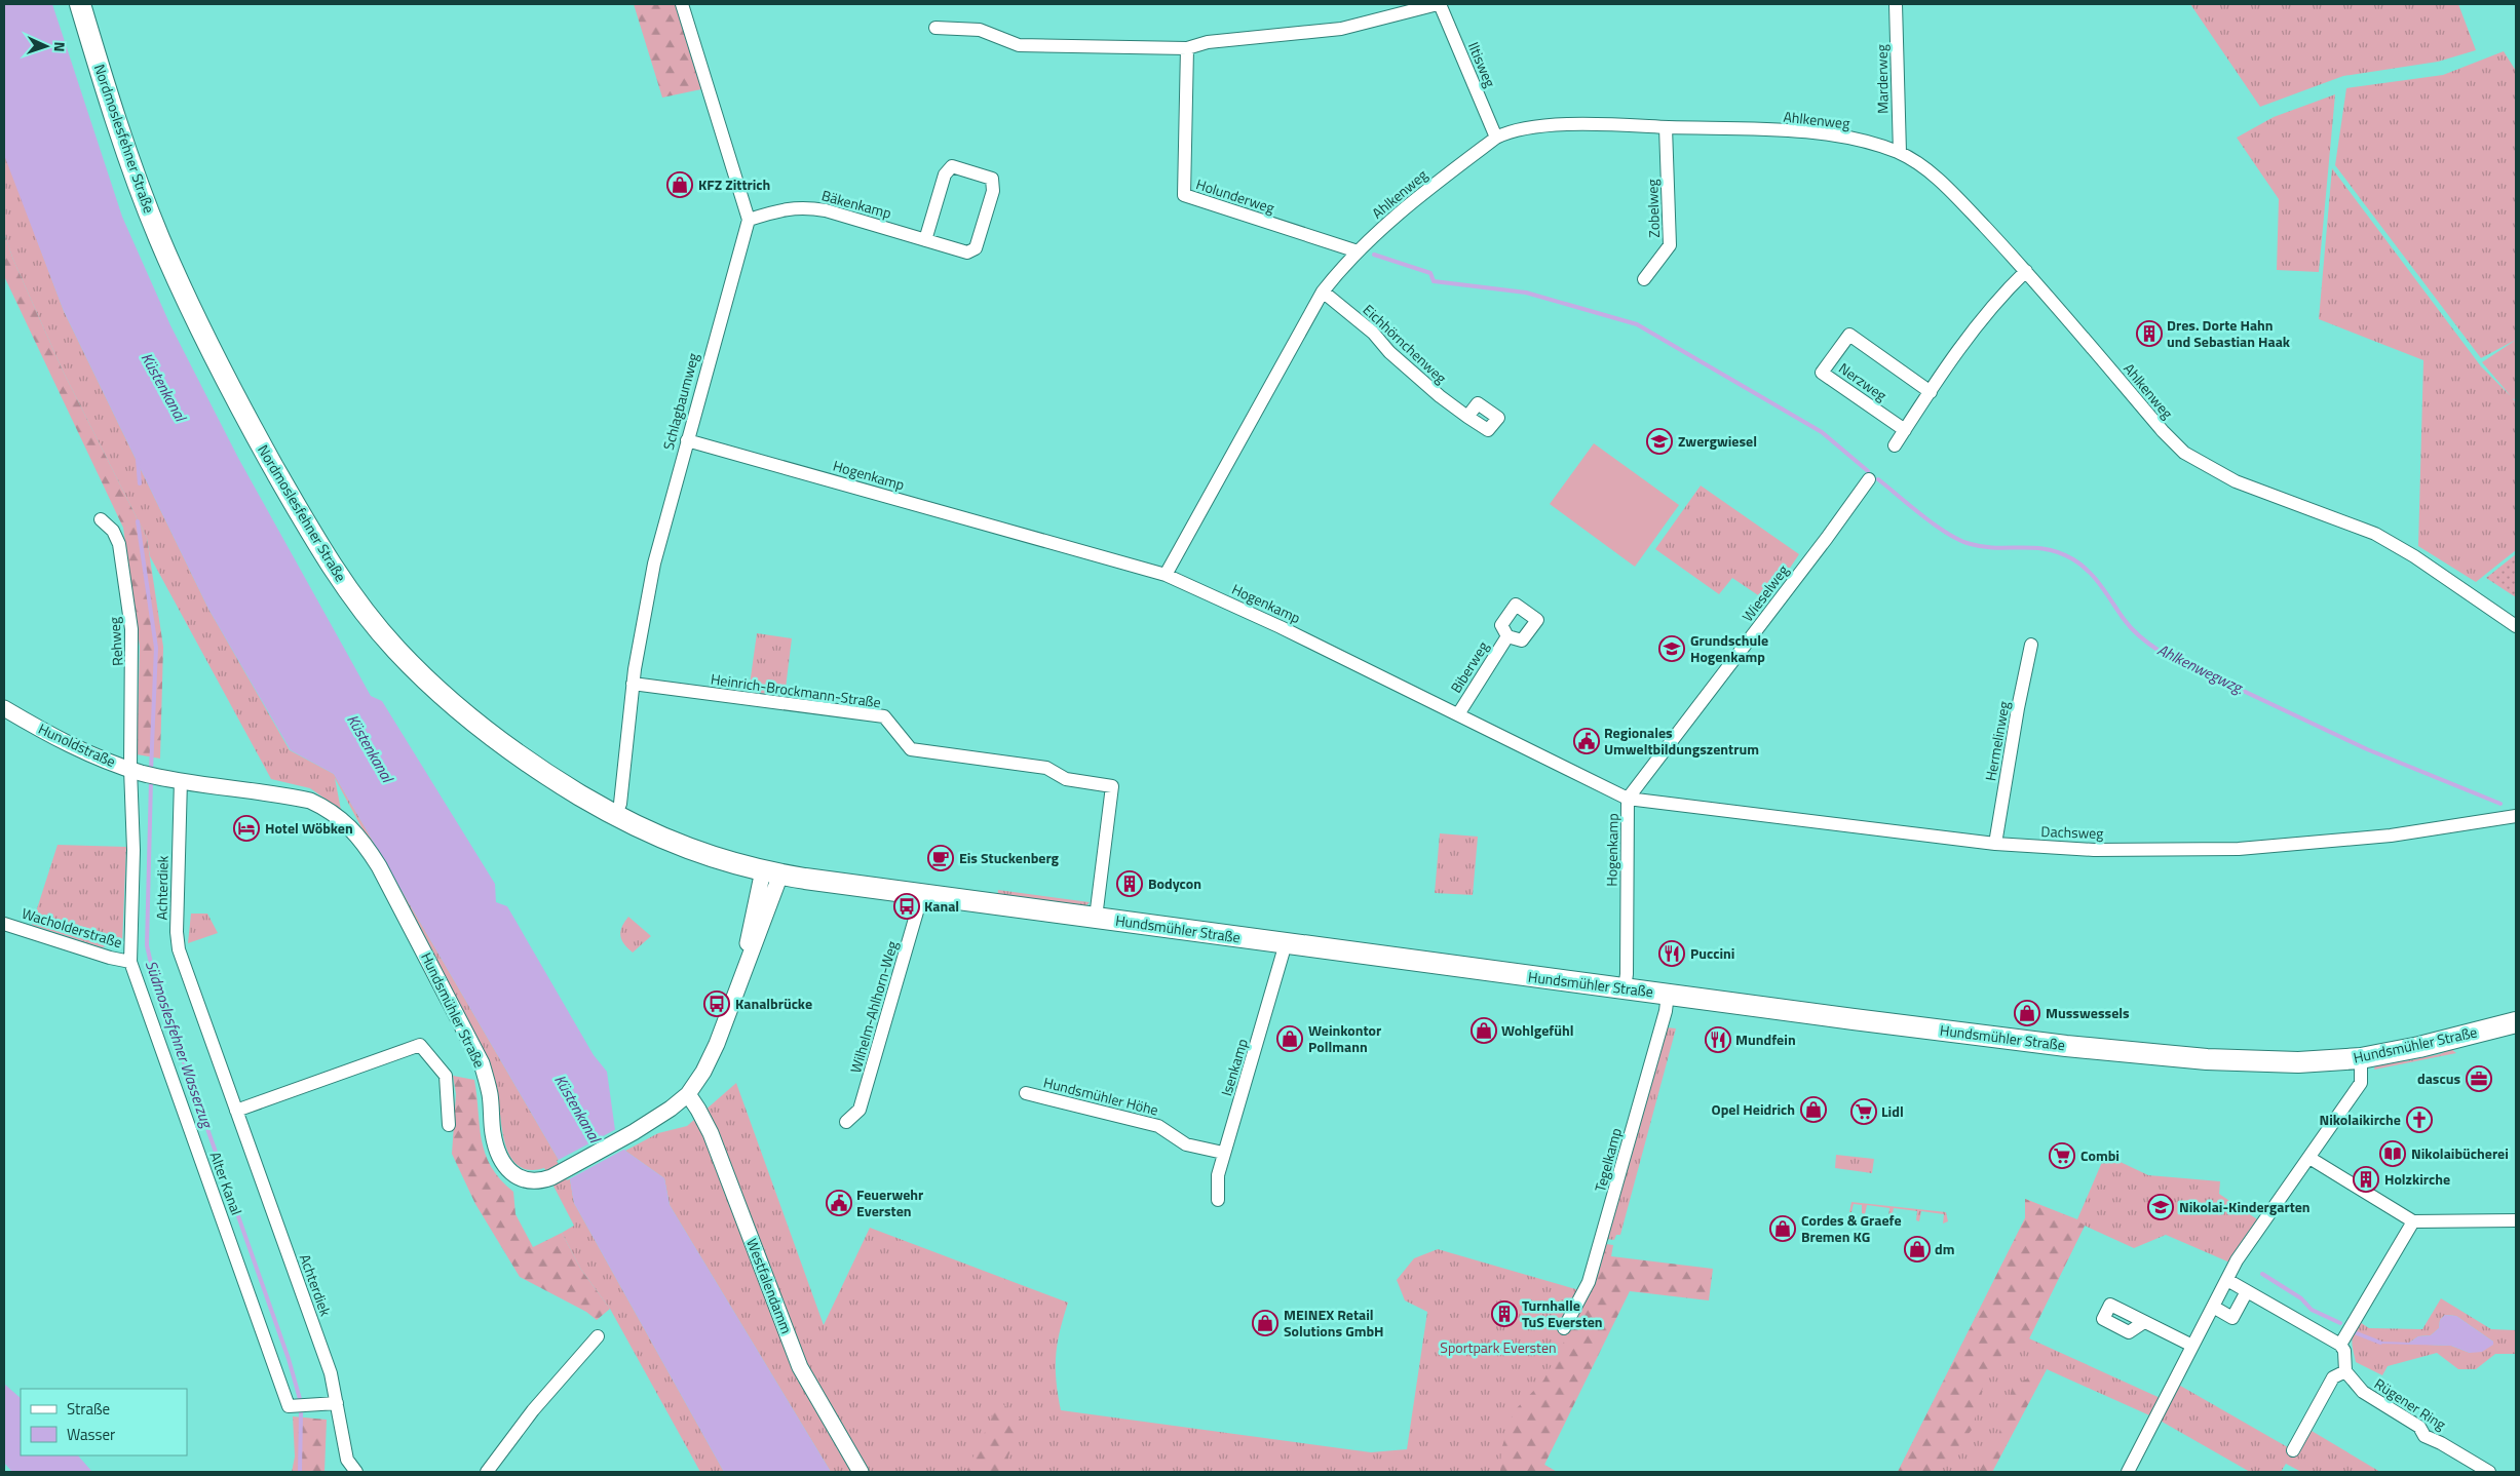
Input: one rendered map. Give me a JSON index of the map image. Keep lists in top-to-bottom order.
{
  "streets": {
    "main road": ["Nordmoslesfehner Straße", "Hundsmühler Straße"],
    "street": [
      "Iltisweg",
      "Marderweg",
      "Ahlkenweg",
      "Holunderweg",
      "Bäkenkamp",
      "Zobelweg",
      "Eichhörnchenweg",
      "Nerzweg",
      "Schlagbaumweg",
      "Hogenkamp",
      "Wieselweg",
      "Rehweg",
      "Biberweg",
      "Heinrich-Brockmann-Straße",
      "Hermelinweg",
      "Hunoldstraße",
      "Dachsweg",
      "Achterdiek",
      "Wacholderstraße",
      "Wilhelm-Ahlhorn-Weg",
      "Isenkamp",
      "Hundsmühler Höhe",
      "Tegelkamp",
      "Alter Kanal",
      "Westfalendamm",
      "Rügener Ring"
    ]
  },
  "crossings": [
    ["Iltisweg", "Ahlkenweg"],
    ["Marderweg", "Ahlkenweg"],
    ["Ahlkenweg", "Holunderweg"],
    ["Ahlkenweg", "Zobelweg"],
    ["Ahlkenweg", "Eichhörnchenweg"],
    ["Ahlkenweg", "Hogenkamp"],
    ["Nordmoslesfehner Straße", "Schlagbaumweg"],
    ["Nordmoslesfehner Straße", "Hundsmühler Straße"],
    ["Bäkenkamp", "Schlagbaumweg"],
    ["Schlagbaumweg", "Hogenkamp"],
    ["Schlagbaumweg", "Heinrich-Brockmann-Straße"],
    ["Hogenkamp", "Wieselweg"],
    ["Hogenkamp", "Biberweg"],
    ["Hogenkamp", "Dachsweg"],
    ["Hogenkamp", "Hundsmühler Straße"],
    ["Wieselweg", "Dachsweg"],
    ["Rehweg", "Hunoldstraße"],
    ["Rehweg", "Hundsmühler Straße"],
    ["Rehweg", "Alter Kanal"],
    ["Heinrich-Brockmann-Straße", "Hundsmühler Straße"],
    ["Hermelinweg", "Dachsweg"],
    ["Hunoldstraße", "Hundsmühler Straße"],
    ["Hunoldstraße", "Alter Kanal"],
    ["Achterdiek", "Hundsmühler Straße"],
    ["Achterdiek", "Alter Kanal"],
    ["Wacholderstraße", "Alter Kanal"],
    ["Hundsmühler Straße", "Wilhelm-Ahlhorn-Weg"],
    ["Hundsmühler Straße", "Isenkamp"],
    ["Hundsmühler Straße", "Tegelkamp"],
    ["Hundsmühler Straße", "Alter Kanal"],
    ["Hundsmühler Straße", "Westfalendamm"],
    ["Isenkamp", "Hundsmühler Höhe"]
  ],
  "water": ["Küstenkanal", "Ahlkenwegwzg.", "Südmoslesfehner Wasserzug"],
  "parks": ["Sportpark Eversten"],
  "places": {
    "shop": [
      "KFZ Zittrich",
      "Musswessels",
      "Wohlgefühl",
      "Weinkontor Pollmann",
      "Opel Heidrich",
      "Cordes & Graefe Bremen KG",
      "dm",
      "MEINEX Retail Solutions GmbH"
    ],
    "building": [
      "Dres. Dorte Hahn und Sebastian Haak",
      "Bodycon",
      "Holzkirche",
      "Turnhalle TuS Eversten"
    ],
    "school or university": ["Zwergwiesel", "Grundschule Hogenkamp", "Nikolai-Kindergarten"],
    "public building": ["Regionales Umweltbildungszentrum", "Feuerwehr Eversten"],
    "hotel": ["Hotel Wöbken"],
    "cafe": ["Eis Stuckenberg"],
    "bus stop": ["Kanal", "Kanalbrücke"],
    "restaurant": ["Puccini", "Mundfein"],
    "office": ["dascus"],
    "supermarket": ["Lidl", "Combi"],
    "church": ["Nikolaikirche"],
    "library": ["Nikolaibücherei"]
  },
  "legend": ["Straße", "Wasser"],
  "north": "right"
}
